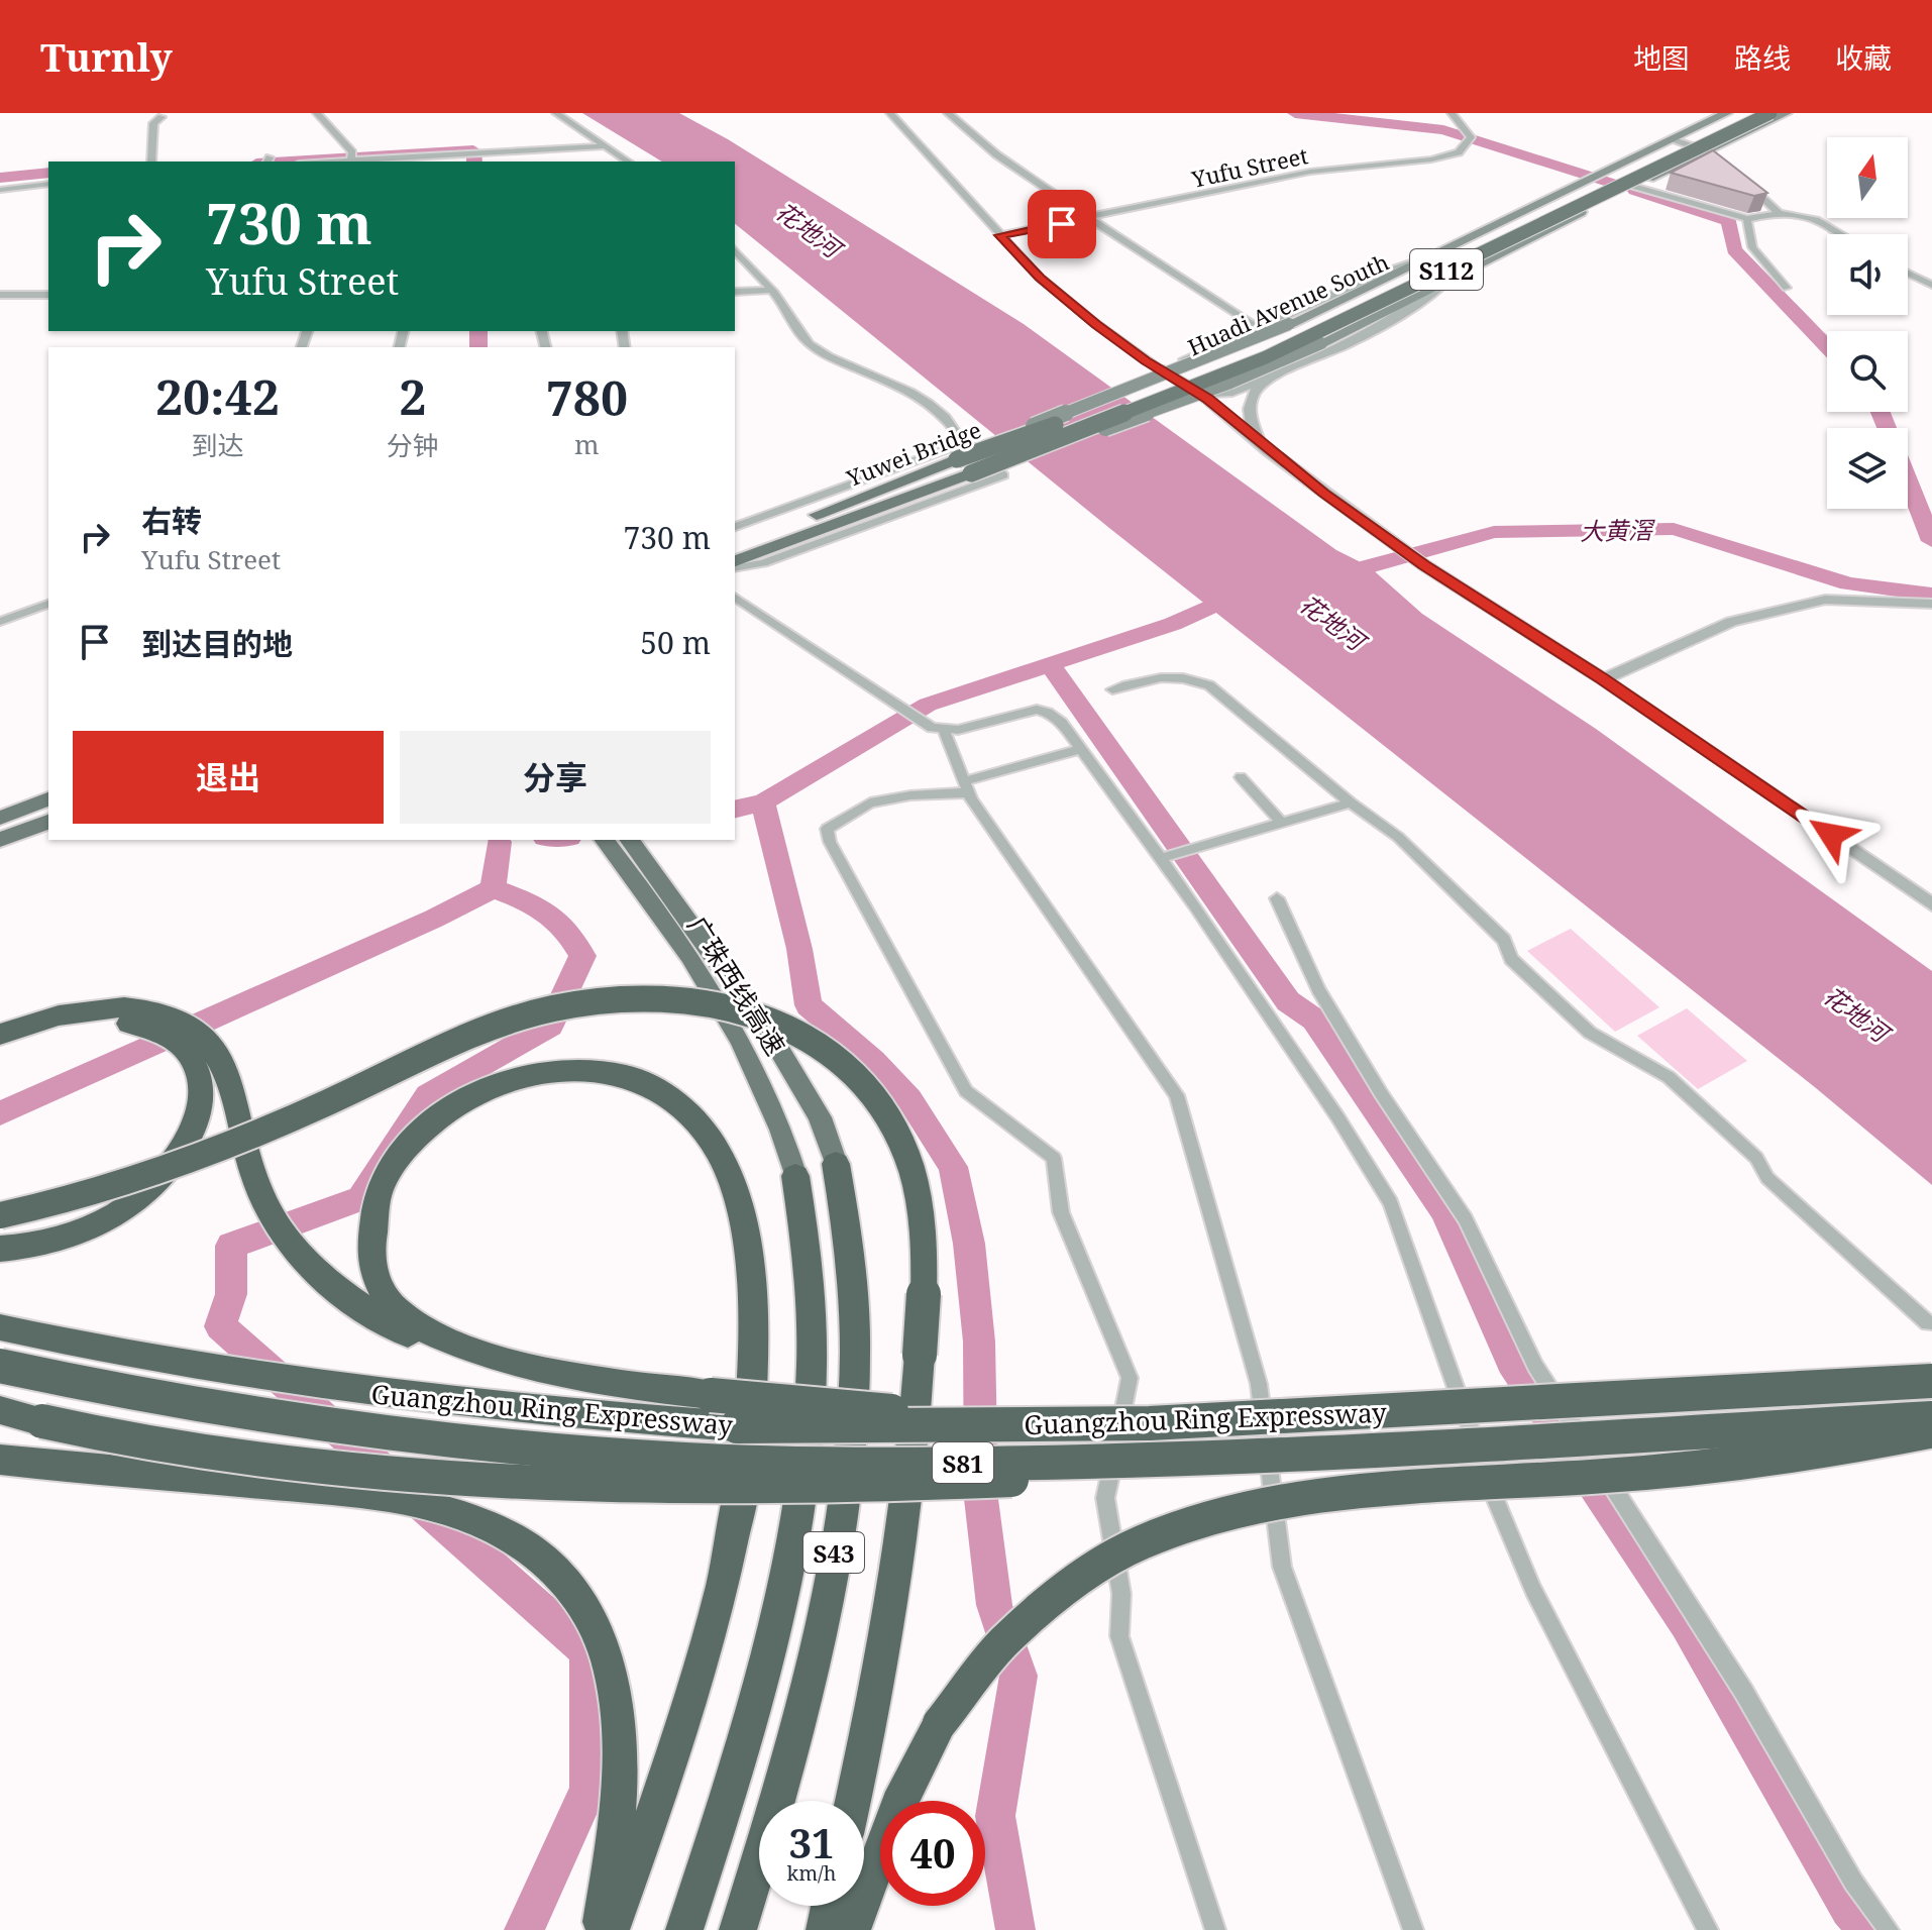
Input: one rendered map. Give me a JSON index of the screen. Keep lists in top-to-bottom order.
{
  "streets": {
    "highway": ["Guangzhou Ring Expressway", "S81", "S43"],
    "main road": [
      "S112",
      "Huadi Avenue South",
      "Yuwei Bridge",
      "广珠西线高速"
    ],
    "street": ["Yufu Street"]
  },
  "crossings": [
    ["S112", "Huadi Avenue South"],
    ["S112", "Yuwei Bridge"],
    ["Huadi Avenue South", "Yuwei Bridge"],
    ["广珠西线高速", "S43"]
  ],
  "water": ["花地河", "大黄滘"],
  "north": "top",
  "page": {
    "header": "Turnly",
    "nav": ["地图", "路线", "收藏"],
    "turn": ["730 m", "Yufu Street"],
    "eta": [
      "20:42",
      "到达",
      "2",
      "分钟",
      "780",
      "m"
    ],
    "list": [
      {
        "name": "右转",
        "note": "Yufu Street",
        "value": "730 m"
      },
      {
        "name": "到达目的地",
        "value": "50 m"
      }
    ],
    "buttons": ["退出", "分享"],
    "speed": "31 km/h",
    "limit": "40"
  }
}
